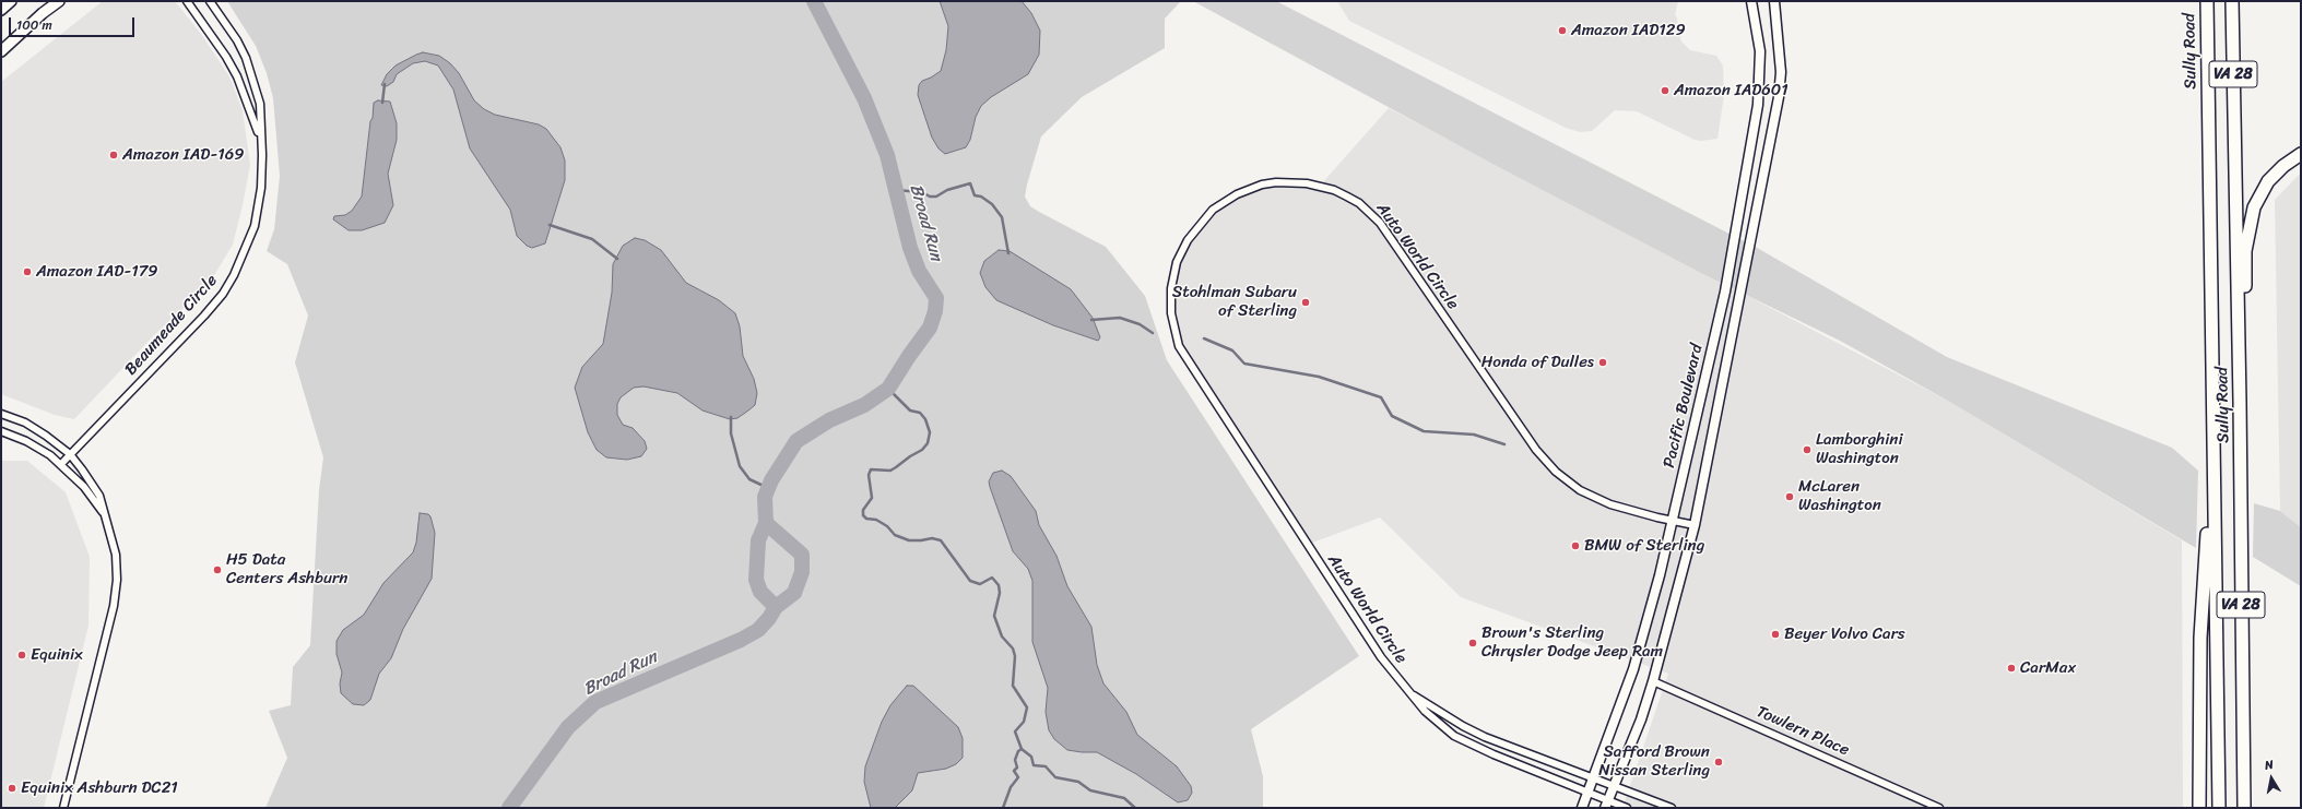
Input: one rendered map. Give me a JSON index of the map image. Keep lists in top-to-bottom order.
{
  "streets": {
    "highway": ["Sully Road", "VA 28"],
    "main road": ["Pacific Boulevard"],
    "street": ["Auto World Circle", "Beaumeade Circle", "Towlern Place"]
  },
  "crossings": [
    ["Auto World Circle", "Pacific Boulevard"],
    ["Pacific Boulevard", "Towlern Place"]
  ],
  "water": ["Broad Run"],
  "places": [
    "Amazon IAD129",
    "Amazon IAD601",
    "Amazon IAD-169",
    "Amazon IAD-179",
    "Stohlman Subaru of Sterling",
    "Honda of Dulles",
    "Lamborghini Washington",
    "McLaren Washington",
    "BMW of Sterling",
    "H5 Data Centers Ashburn",
    "Beyer Volvo Cars",
    "Brown's Sterling Chrysler Dodge Jeep Ram",
    "Equinix",
    "CarMax",
    "Safford Brown Nissan Sterling",
    "Equinix Ashburn DC21"
  ],
  "scale_bar": "100 m",
  "north": "top"
}
